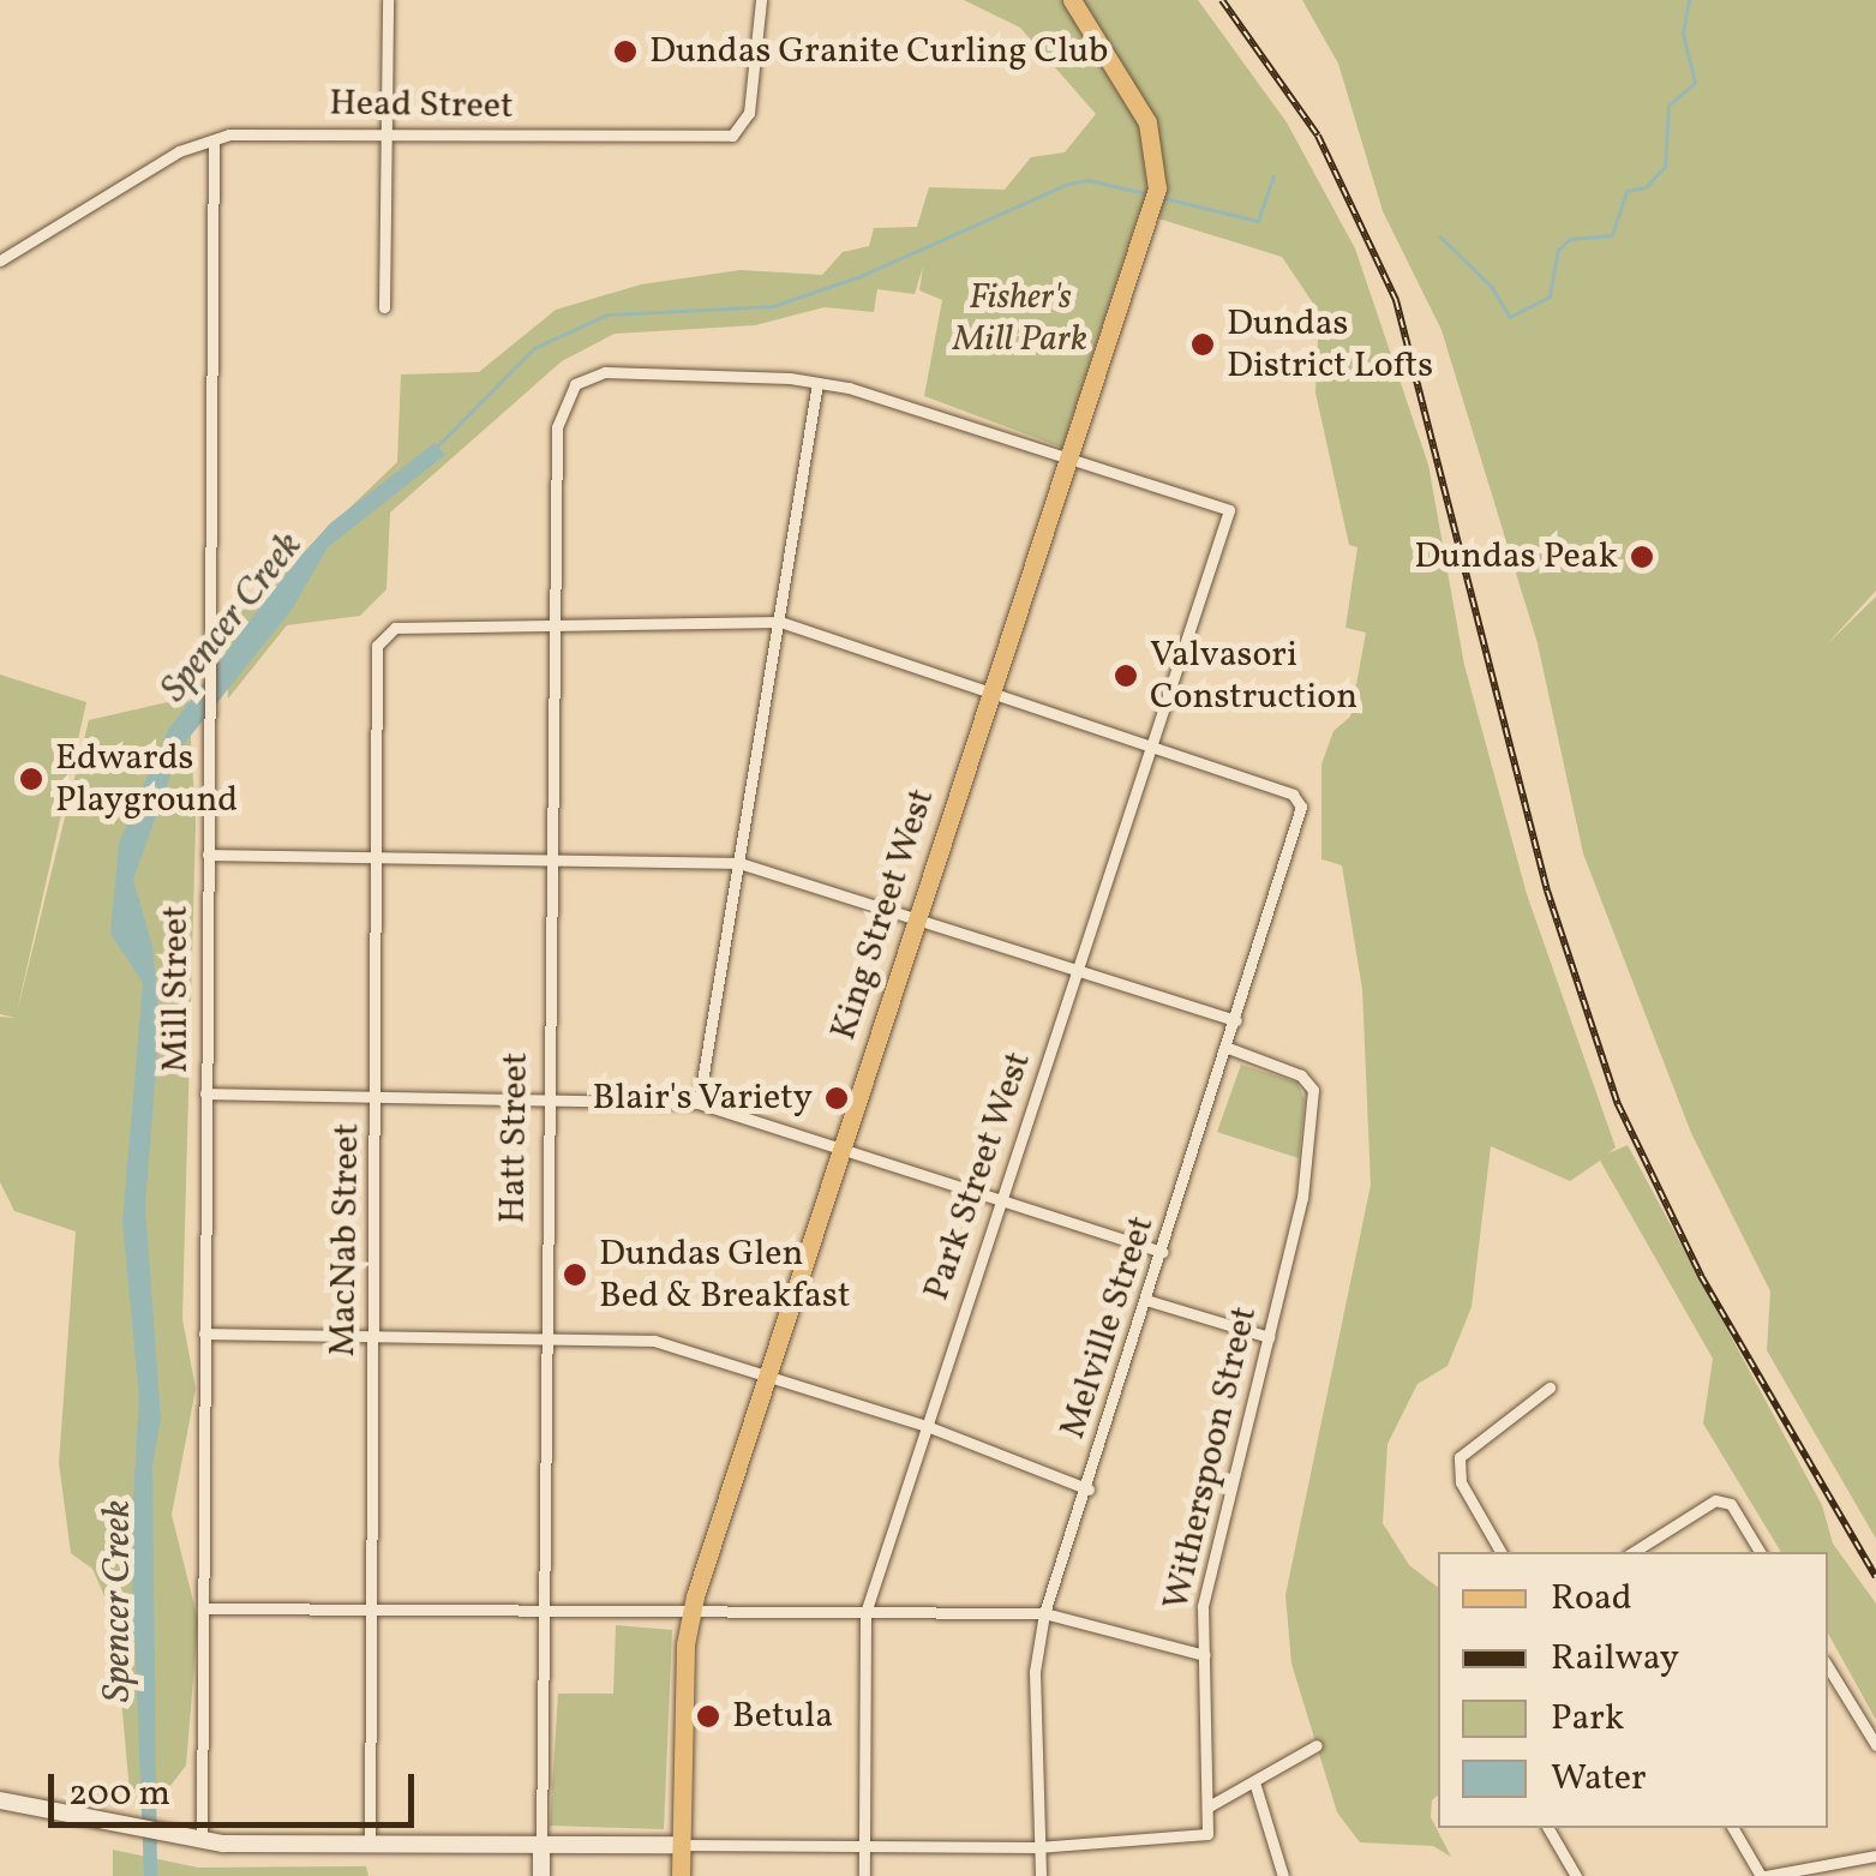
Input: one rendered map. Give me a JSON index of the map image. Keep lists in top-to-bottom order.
{
  "streets": {
    "main road": ["King Street West"],
    "street": [
      "Head Street",
      "Mill Street",
      "Hatt Street",
      "Park Street West",
      "MacNab Street",
      "Melville Street",
      "Witherspoon Street"
    ]
  },
  "crossings": [
    ["Head Street", "Mill Street"],
    ["King Street West", "Park Street West"],
    ["Hatt Street", "MacNab Street"],
    ["Park Street West", "Melville Street"],
    ["Melville Street", "Witherspoon Street"]
  ],
  "water": ["Spencer Creek"],
  "parks": ["Fisher's Mill Park"],
  "places": [
    "Dundas Granite Curling Club",
    "Dundas District Lofts",
    "Dundas Peak",
    "Valvasori Construction",
    "Edwards Playground",
    "Blair's Variety",
    "Dundas Glen Bed & Breakfast",
    "Betula"
  ],
  "legend": [
    "Road",
    "Railway",
    "Park",
    "Water"
  ],
  "scale_bar": "200 m"
}
